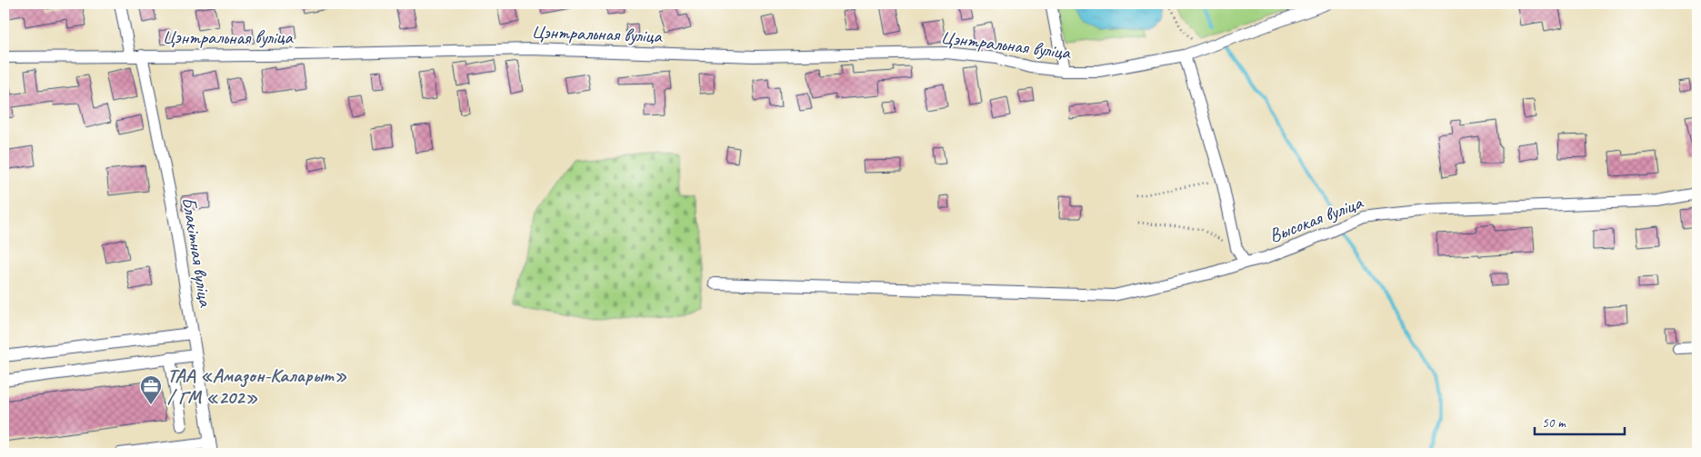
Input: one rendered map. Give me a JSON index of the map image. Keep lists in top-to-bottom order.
{
  "streets": {
    "street": ["Цэнтральная вуліца", "Высокая вуліца", "Блакітная вуліца"]
  },
  "crossings": [
    ["Цэнтральная вуліца", "Блакітная вуліца"]
  ],
  "places": {
    "office": ["ТАА «Амазон-Каларыт» / ГМ «202»"]
  },
  "scale_bar": "50 m"
}
